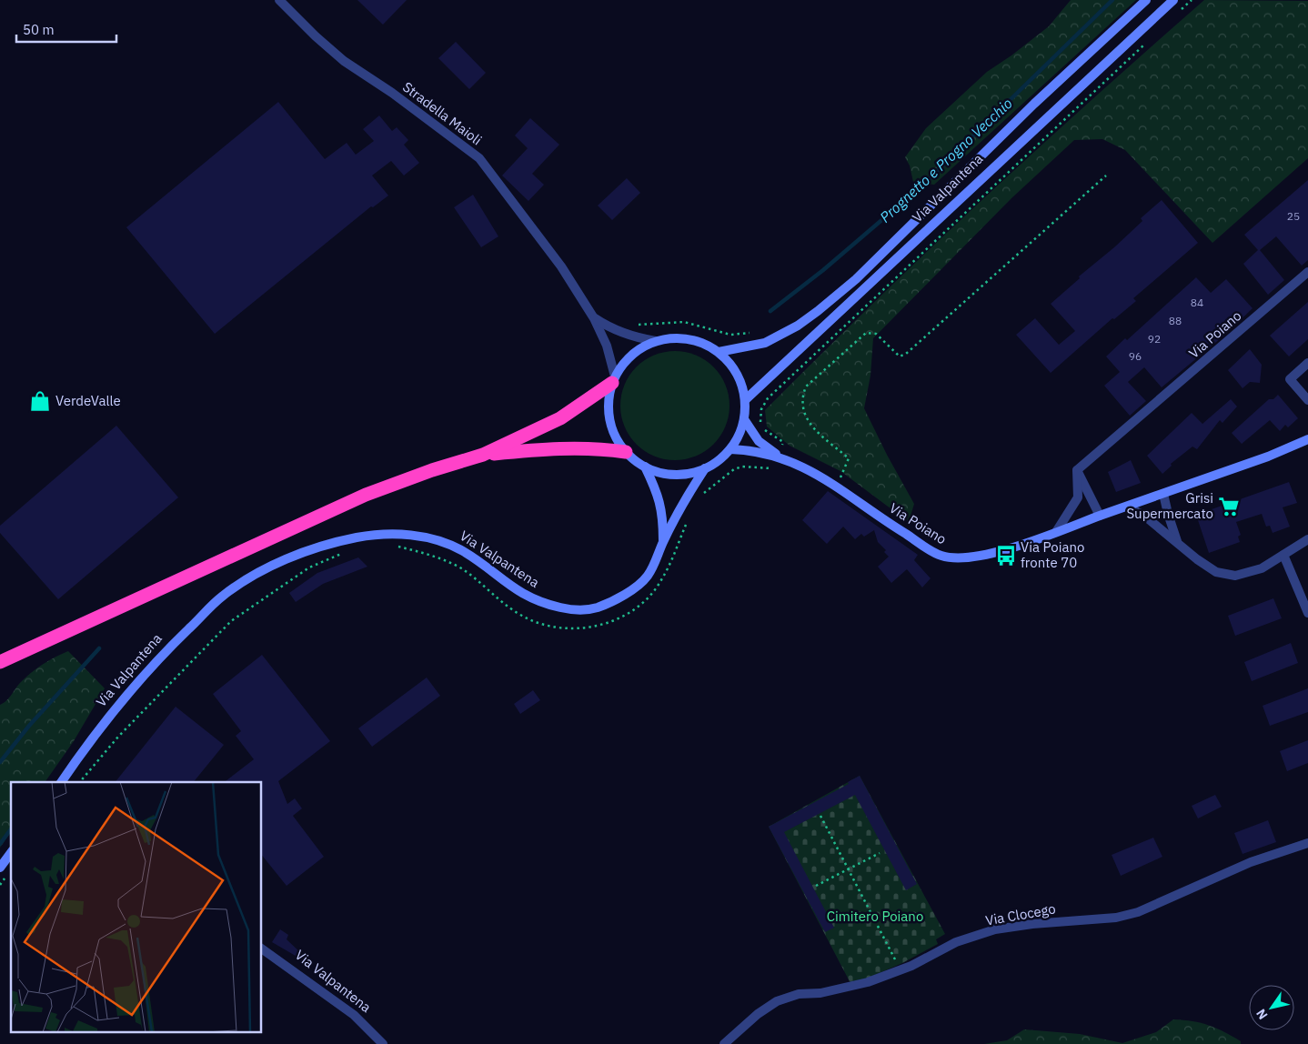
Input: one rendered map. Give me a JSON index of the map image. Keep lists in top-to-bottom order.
{
  "streets": {
    "highway": ["Via Valpantena"],
    "street": ["Stradella Maioli", "Via Poiano", "Via Clocego"]
  },
  "crossings": [
    ["Stradella Maioli", "Via Valpantena"],
    ["Stradella Maioli", "Via Poiano"],
    ["Via Valpantena", "Via Poiano"]
  ],
  "water": ["Prognetto e Progno Vecchio"],
  "parks": ["Cimitero Poiano"],
  "places": {
    "shop": ["VerdeValle"],
    "supermarket": ["Grisi Supermercato"],
    "bus stop": ["Via Poiano fronte 70"]
  },
  "house_numbers": [
    "25",
    "84",
    "88",
    "92",
    "96"
  ],
  "scale_bar": "50 m",
  "north": "bottom left"
}
